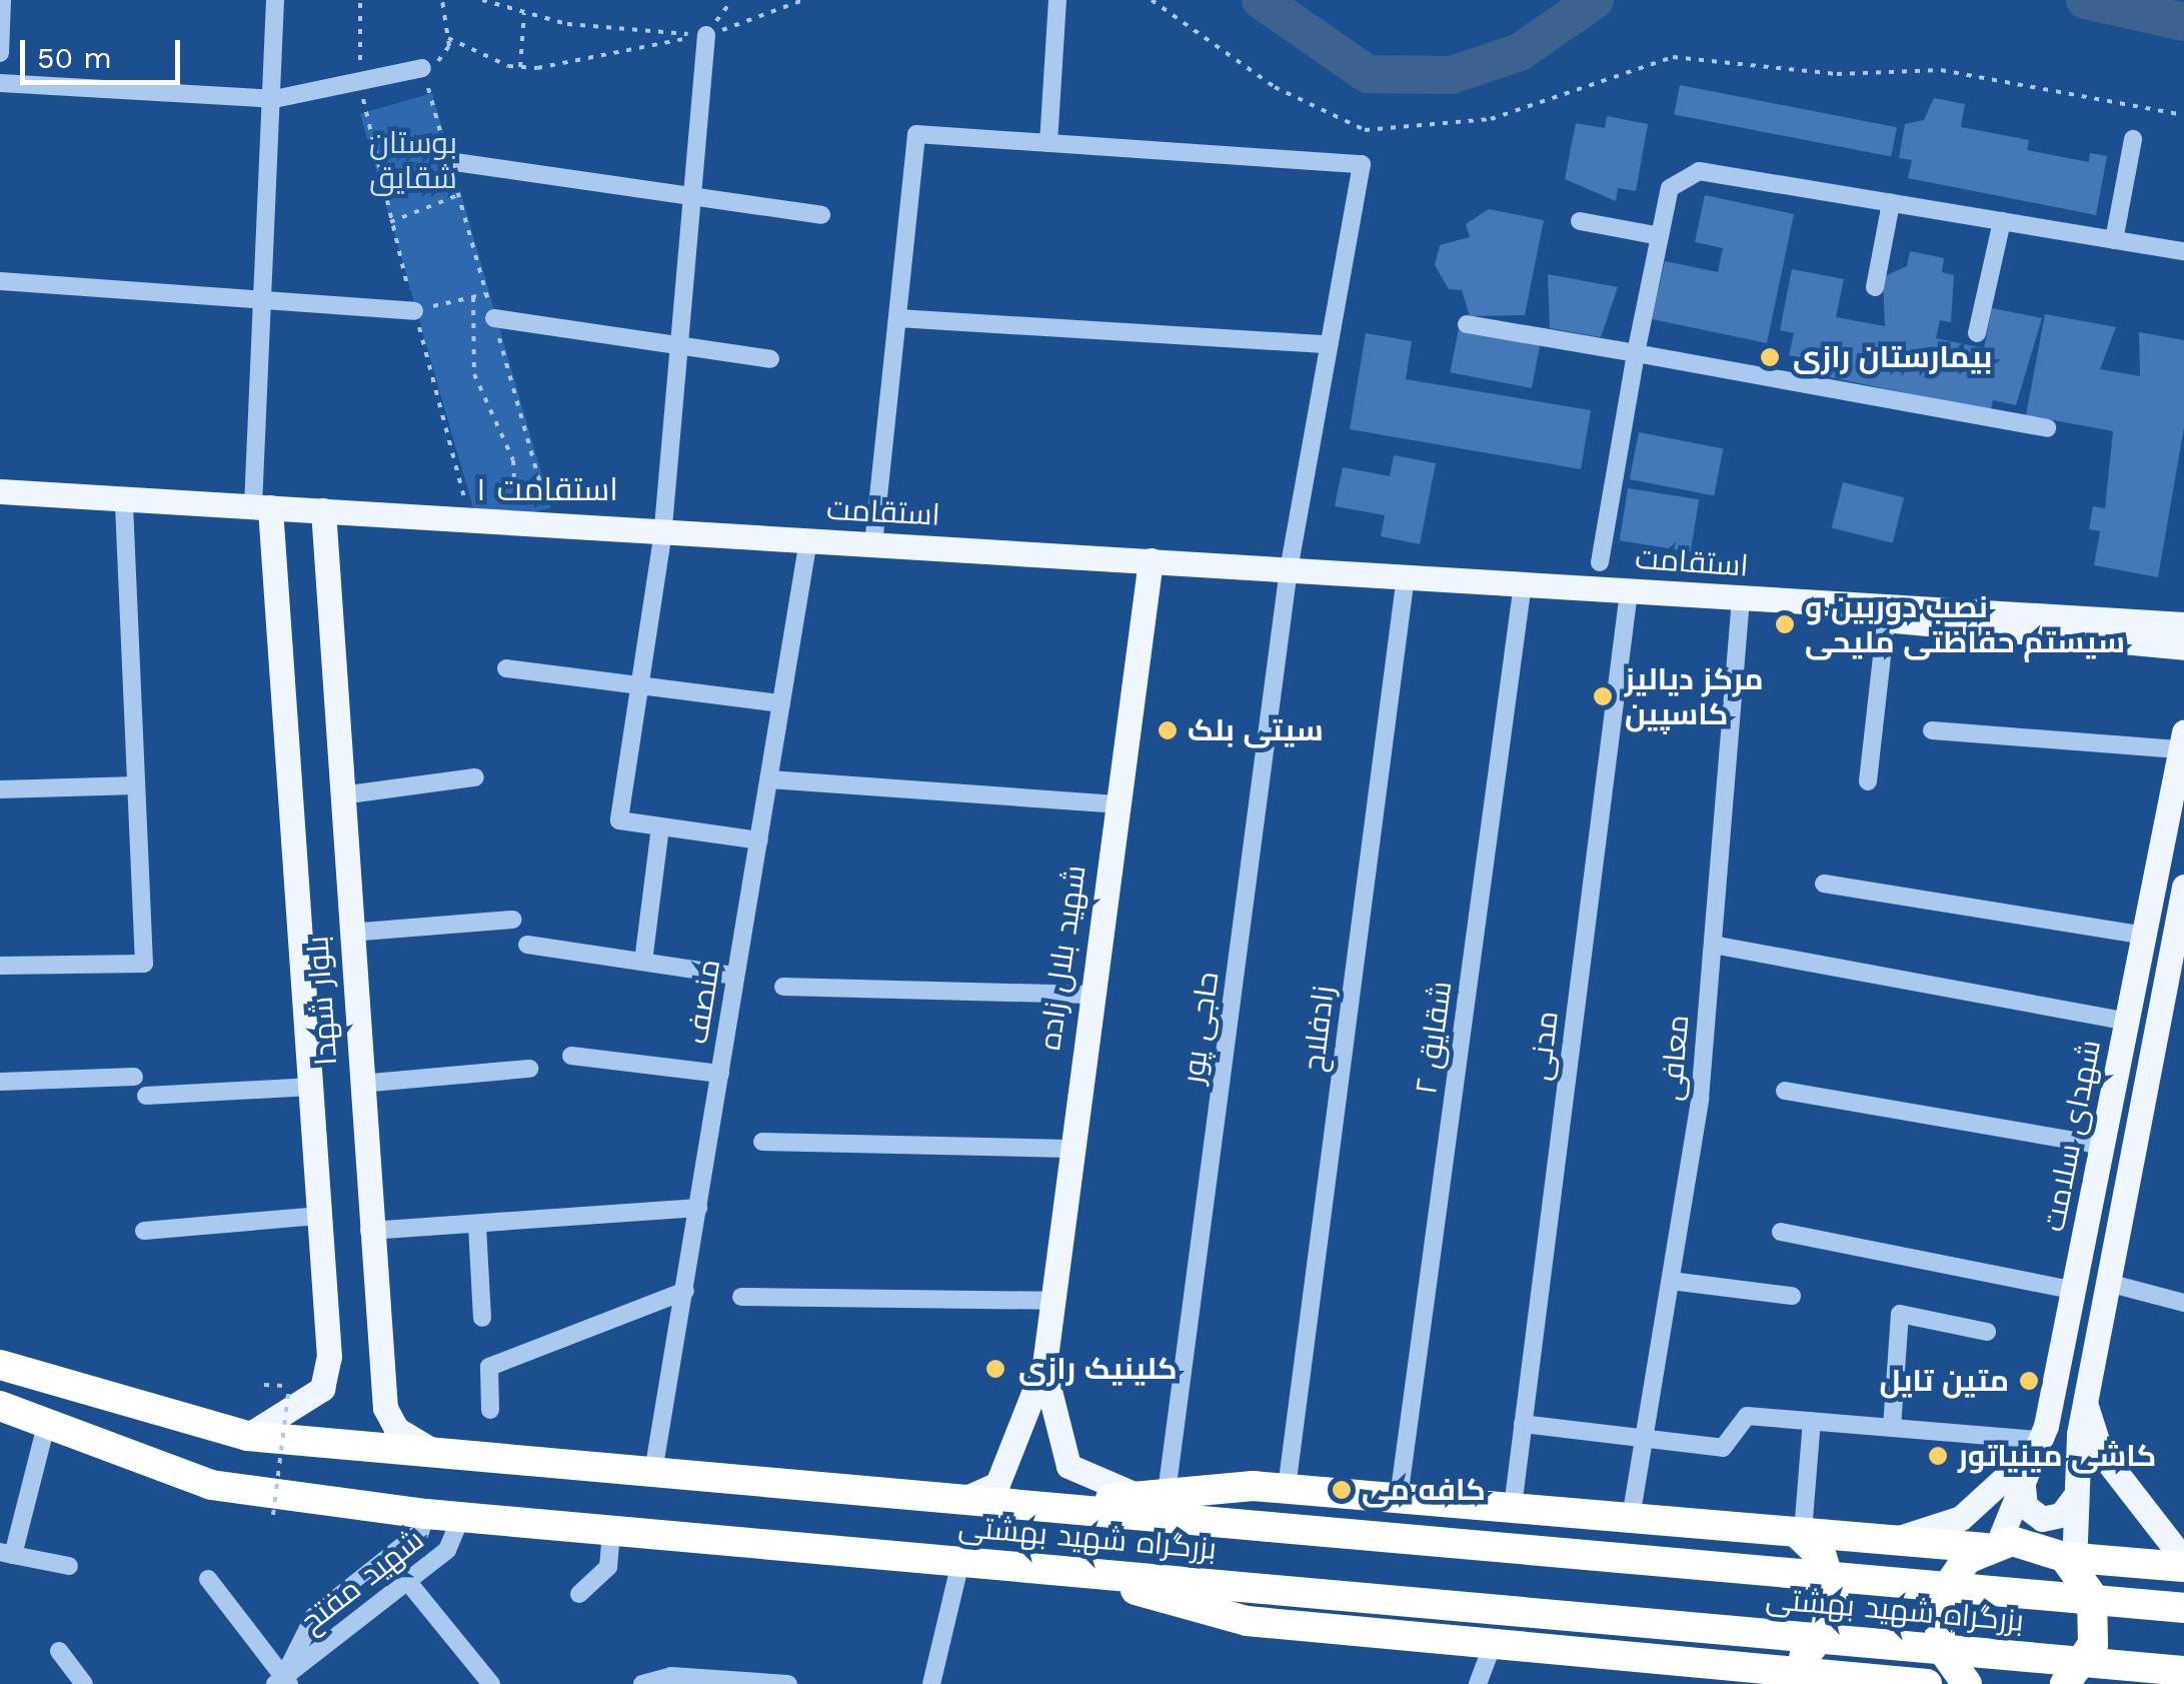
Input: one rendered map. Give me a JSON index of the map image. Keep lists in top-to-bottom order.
{
  "streets": {
    "highway": ["بزرگراه شهید بهشتی"],
    "main road": [
      "استقامت",
      "شهید بلال زاده",
      "بلوار شهدا",
      "شهدای سلامت"
    ],
    "street": [
      "منصف",
      "حاجی پور",
      "زادفلاح",
      "شقایق ۲",
      "مدنی",
      "معافی",
      "شهید مفتح"
    ]
  },
  "crossings": [
    ["استقامت", "شهید بلال زاده"],
    ["استقامت", "بلوار شهدا"],
    ["استقامت", "منصف"],
    ["استقامت", "حاجی پور"],
    ["استقامت", "زادفلاح"],
    ["استقامت", "شقایق ۲"],
    ["استقامت", "مدنی"],
    ["استقامت", "معافی"],
    ["شهید بلال زاده", "حاجی پور"],
    ["شهید بلال زاده", "بزرگراه شهید بهشتی"],
    ["بلوار شهدا", "بزرگراه شهید بهشتی"],
    ["منصف", "بزرگراه شهید بهشتی"],
    ["بزرگراه شهید بهشتی", "شهید مفتح"]
  ],
  "districts": ["استقامت ۱"],
  "parks": ["بوستان شقایق"],
  "places": [
    "بیمارستان رازی",
    "نصب دوربین و سیستم حفاظتی ملیحی",
    "مرکز دیالیز کاسپین",
    "سیتی بلک",
    "کلینیک رازی",
    "متین تایل",
    "کاشی مینیاتور",
    "کافه می"
  ],
  "scale_bar": "50 m"
}
